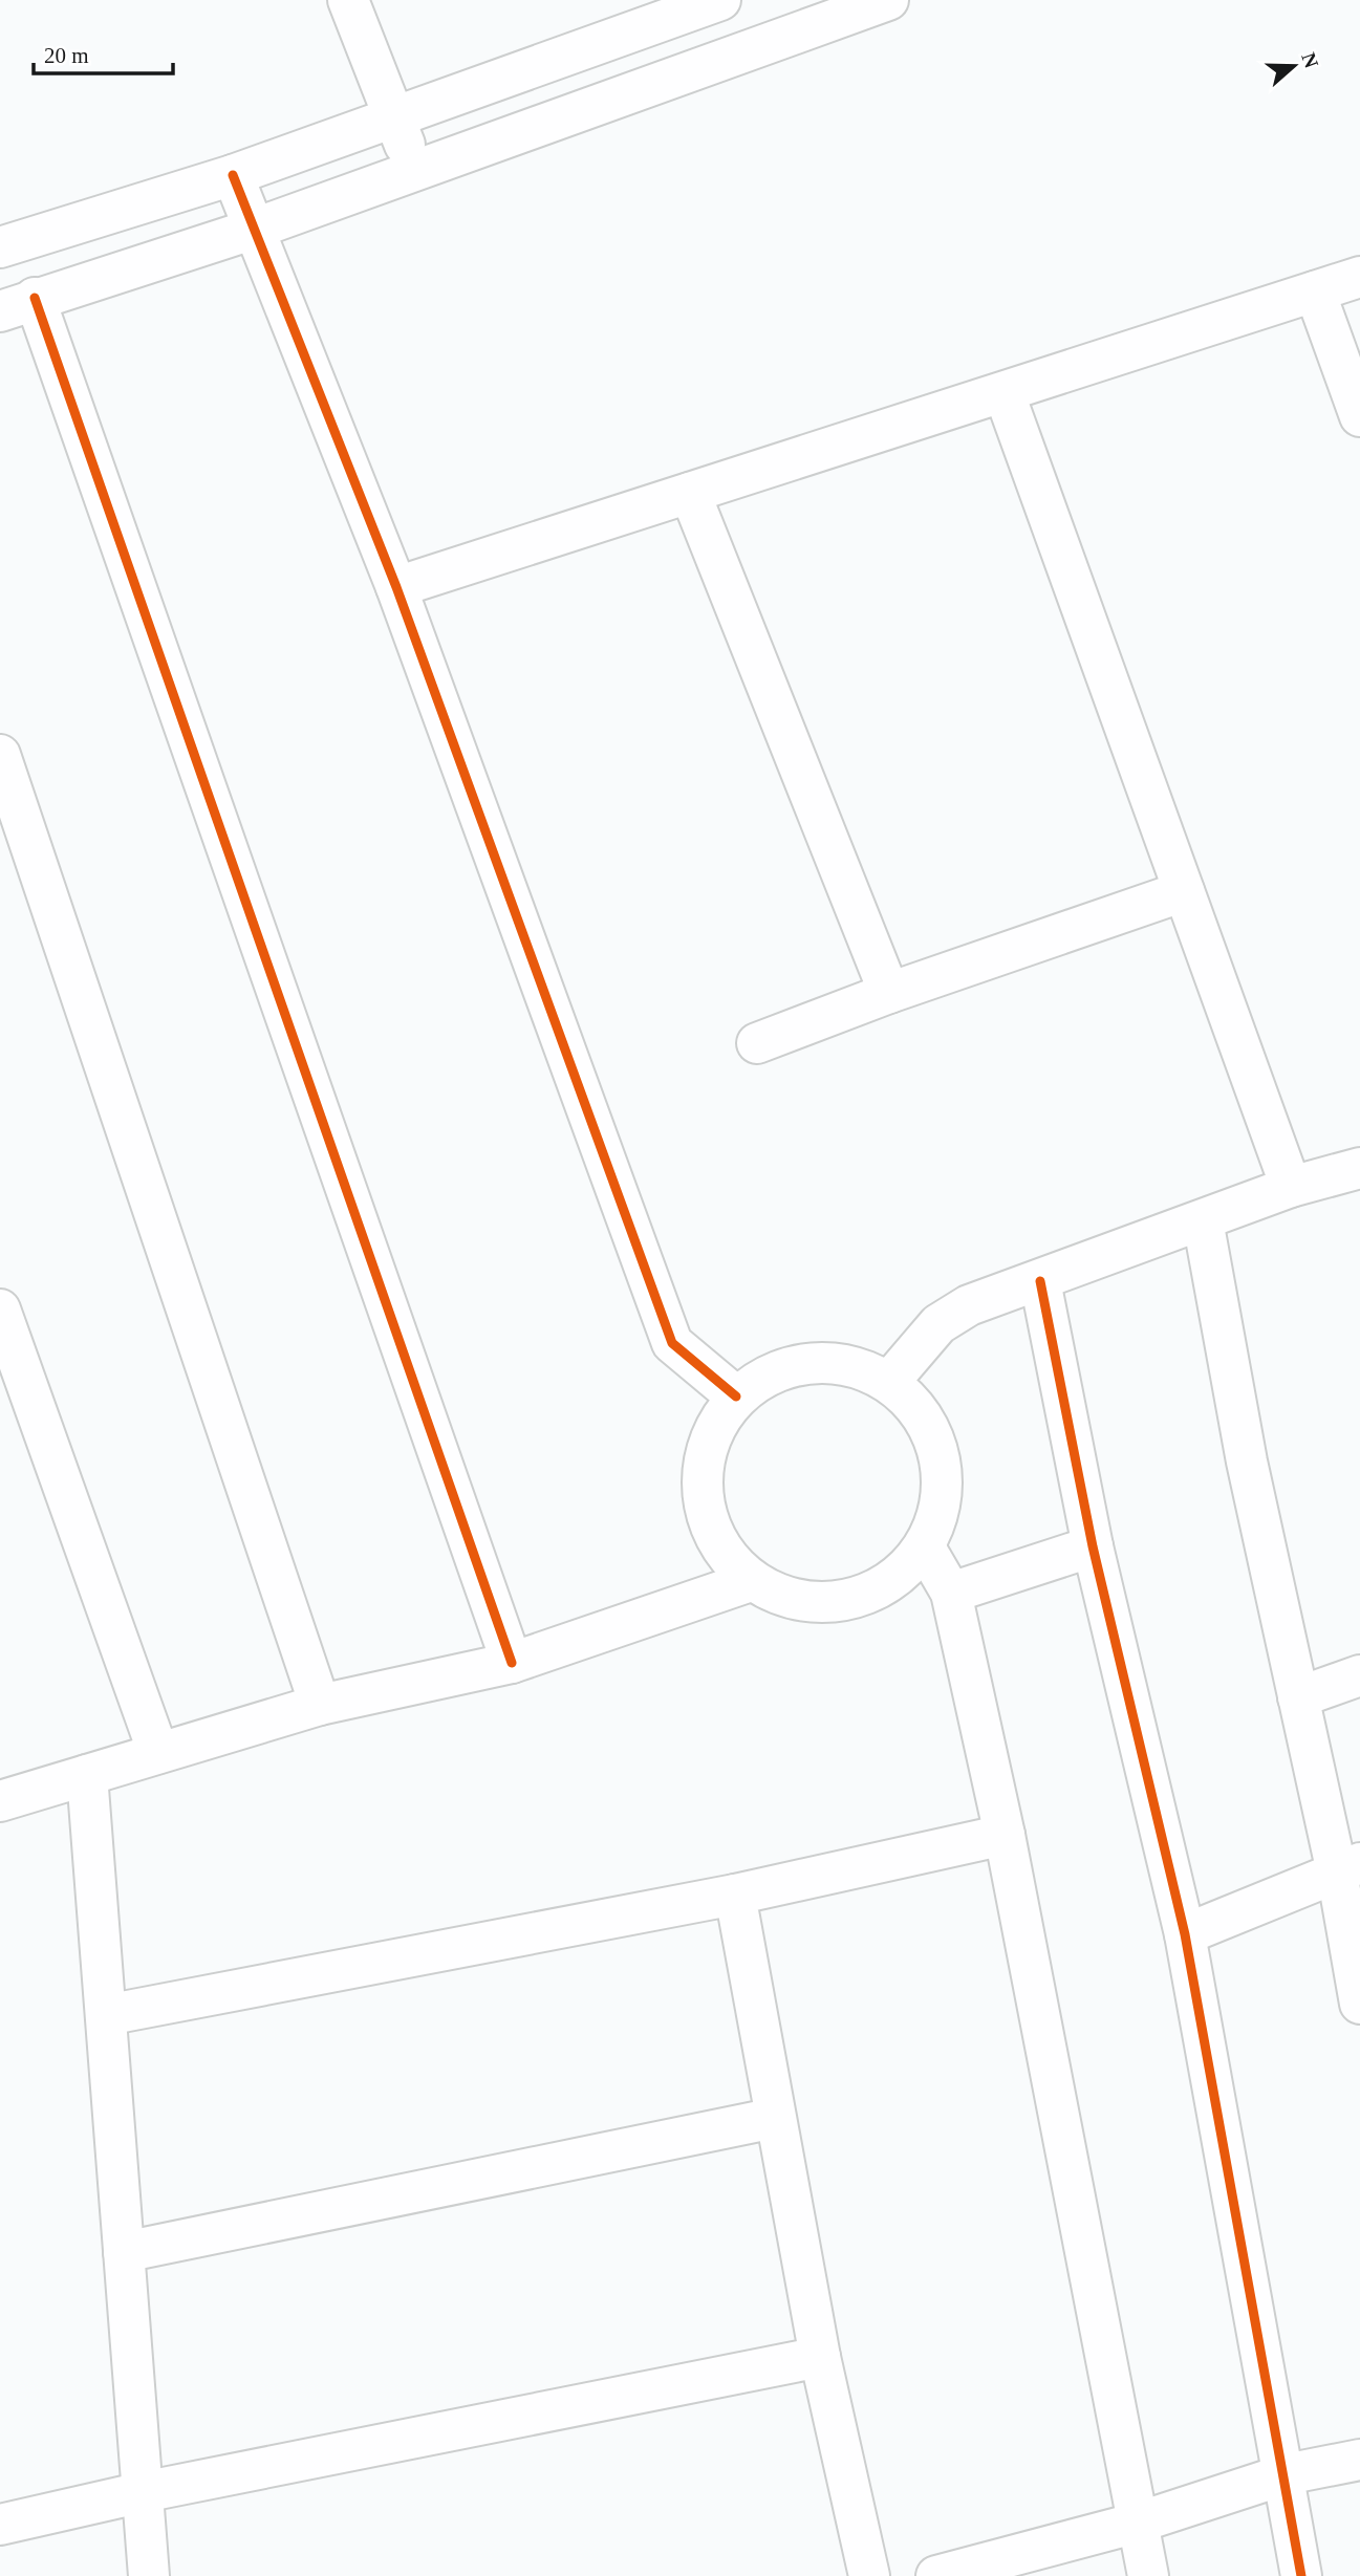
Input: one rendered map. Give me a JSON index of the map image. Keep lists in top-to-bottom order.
{
  "scale_bar": "20 m",
  "north": "right"
}
